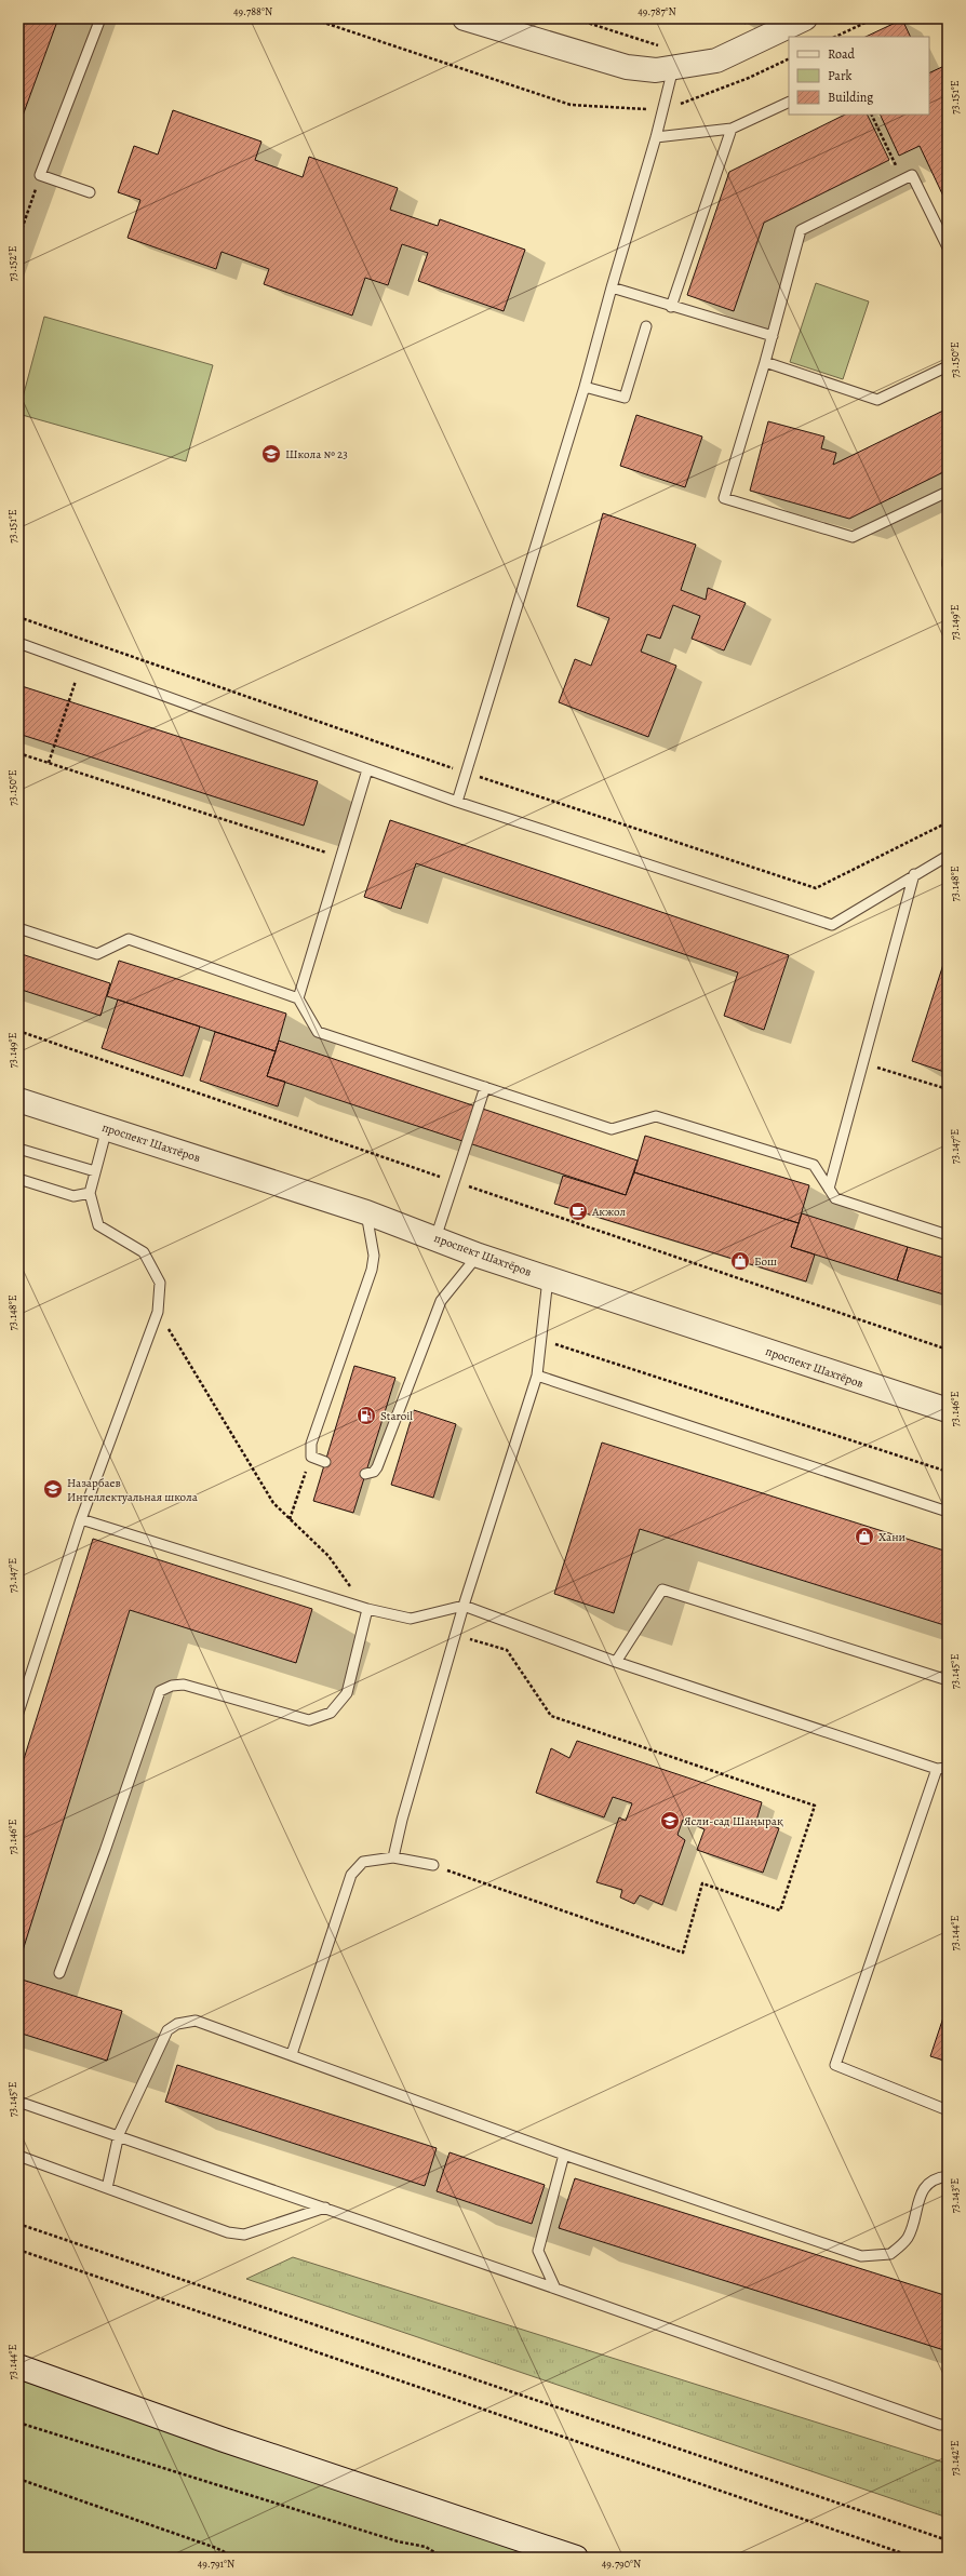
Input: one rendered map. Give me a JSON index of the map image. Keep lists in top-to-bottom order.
{
  "streets": {
    "street": ["проспект Шахтёров"]
  },
  "places": {
    "school or university": ["Школа № 23", "Назарбаев Интеллектуальная школа", "Ясли-сад Шаңырақ"],
    "cafe": ["Акжол"],
    "shop": ["Бош", "Хани"],
    "fuel station": ["Staroil"]
  },
  "legend": ["Road", "Park", "Building"],
  "coordinates": [
    "49.788°N",
    "49.787°N",
    "73.151°E",
    "73.152°E",
    "73.150°E",
    "73.149°E",
    "73.148°E",
    "73.147°E",
    "73.146°E",
    "73.145°E",
    "73.144°E",
    "73.143°E",
    "73.142°E",
    "49.791°N",
    "49.790°N"
  ]
}
